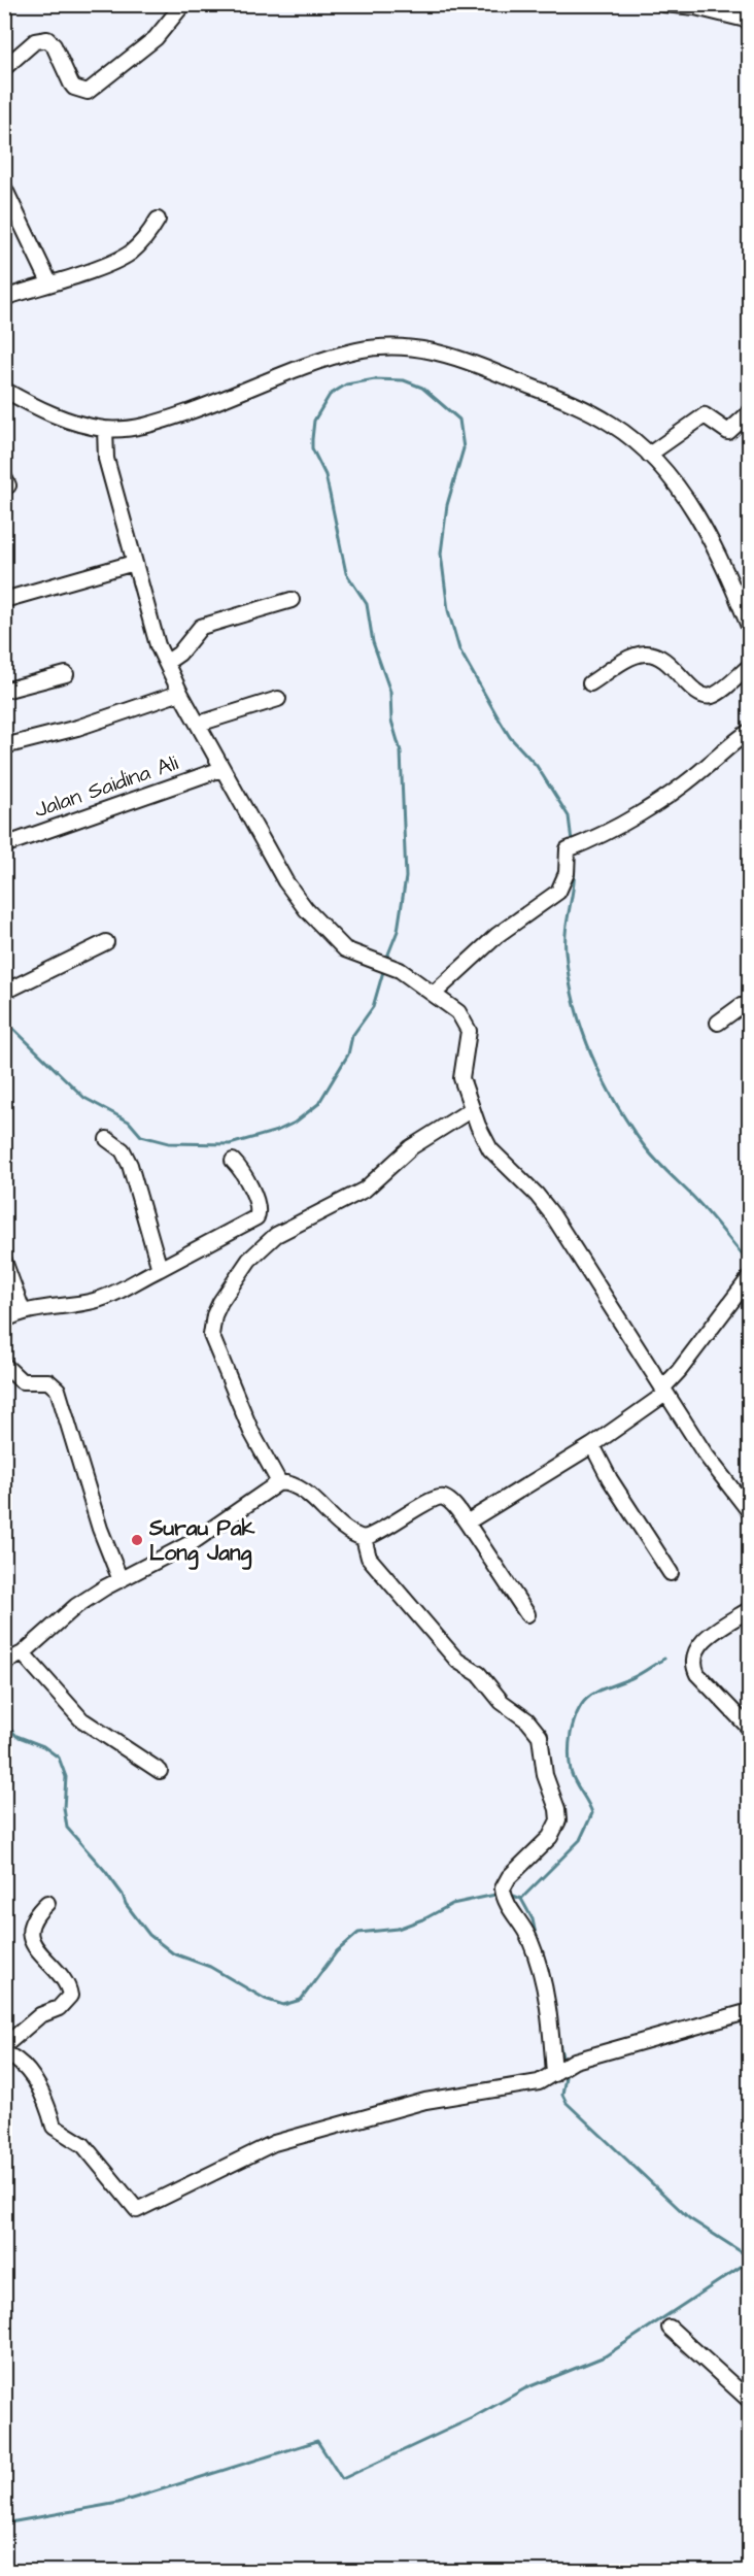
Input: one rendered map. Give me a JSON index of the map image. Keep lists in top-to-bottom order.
{
  "streets": {
    "street": ["Jalan Saidina Ali"]
  },
  "places": ["Surau Pak Long Jang"]
}
